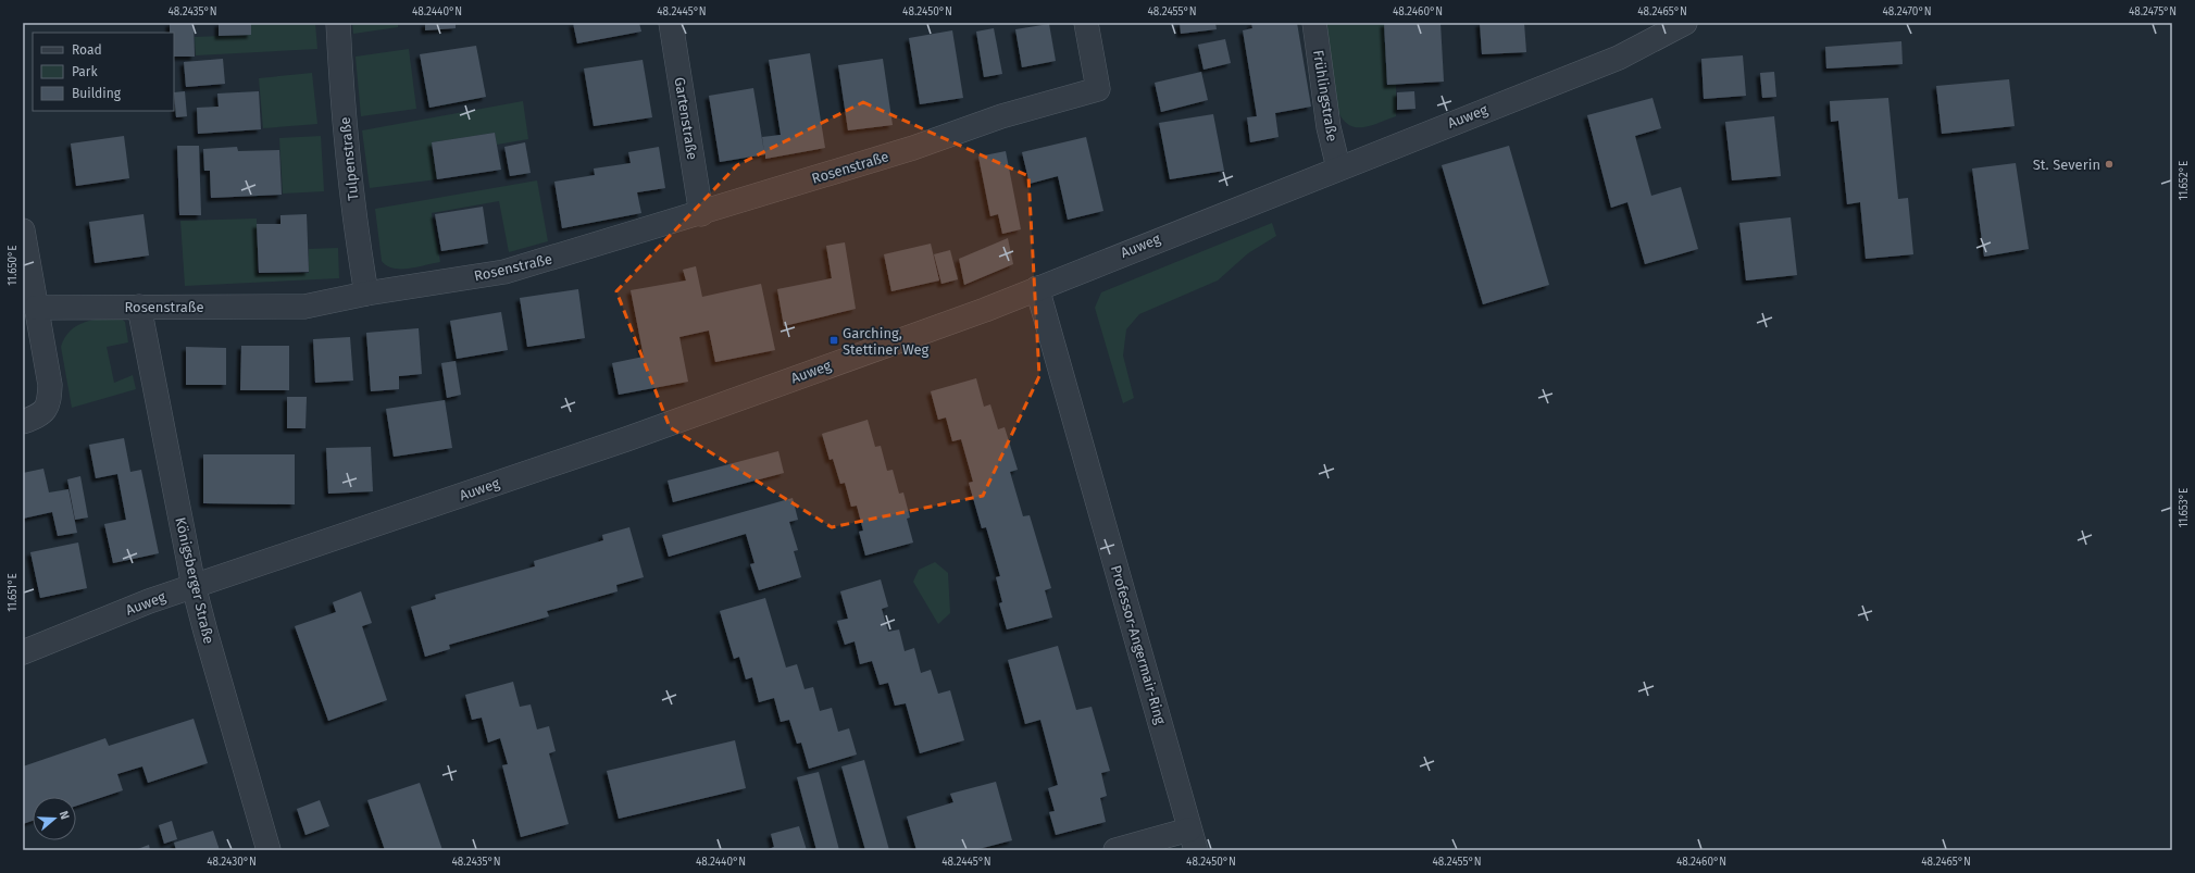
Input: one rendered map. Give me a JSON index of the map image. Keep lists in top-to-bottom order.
{
  "streets": {
    "street": [
      "Frühlingstraße",
      "Auweg",
      "Gartenstraße",
      "Tulpenstraße",
      "Rosenstraße",
      "Königsberger Straße",
      "Professor-Angermair-Ring"
    ]
  },
  "crossings": [
    ["Frühlingstraße", "Auweg"],
    ["Auweg", "Königsberger Straße"],
    ["Auweg", "Professor-Angermair-Ring"],
    ["Gartenstraße", "Rosenstraße"],
    ["Tulpenstraße", "Rosenstraße"],
    ["Rosenstraße", "Königsberger Straße"]
  ],
  "places": {
    "other": ["St. Severin"],
    "transit": ["Garching, Stettiner Weg"]
  },
  "legend": ["Road", "Park", "Building"],
  "north": "right",
  "coordinates": [
    "48.2435°N",
    "48.2440°N",
    "48.2445°N",
    "48.2450°N",
    "48.2455°N",
    "48.2460°N",
    "48.2465°N",
    "48.2470°N",
    "48.2475°N",
    "11.652°E",
    "11.650°E",
    "11.653°E",
    "11.651°E",
    "48.2430°N"
  ]
}
